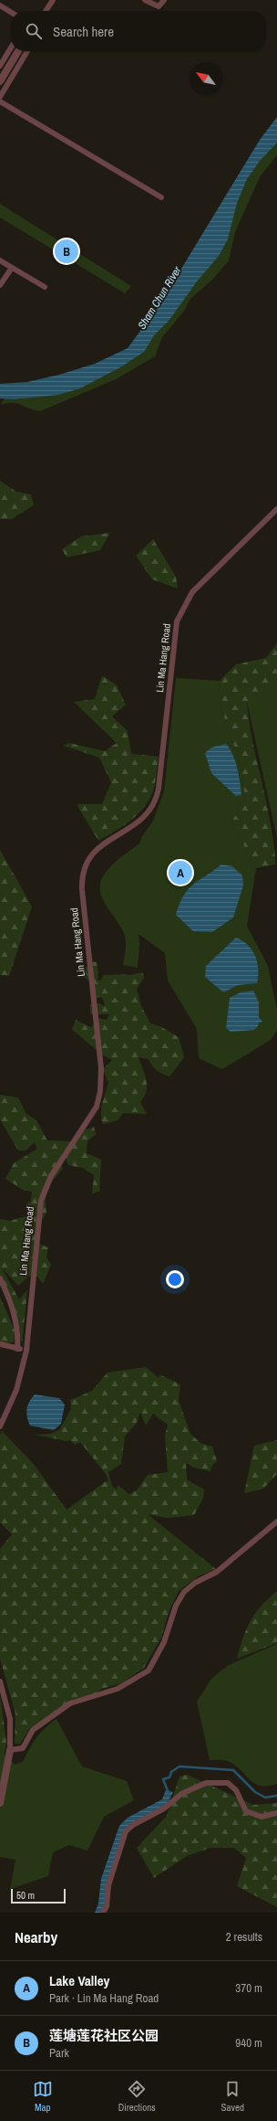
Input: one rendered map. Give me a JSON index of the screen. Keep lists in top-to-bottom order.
{
  "streets": {
    "street": ["Lin Ma Hang Road"]
  },
  "water": ["Sham Chun River"],
  "scale_bar": "50 m",
  "north": "top left",
  "page": {
    "search": "Search here",
    "pins": ["B", "A"],
    "scale": "50 m",
    "heading": ["Nearby", "2 results"],
    "list": [
      {
        "mark": "A",
        "name": "Lake Valley",
        "note": "Park · Lin Ma Hang Road",
        "value": "370 m"
      },
      {
        "mark": "B",
        "name": "莲塘莲花社区公园",
        "note": "Park",
        "value": "940 m"
      }
    ],
    "nav": ["Map", "Directions", "Saved"]
  }
}
